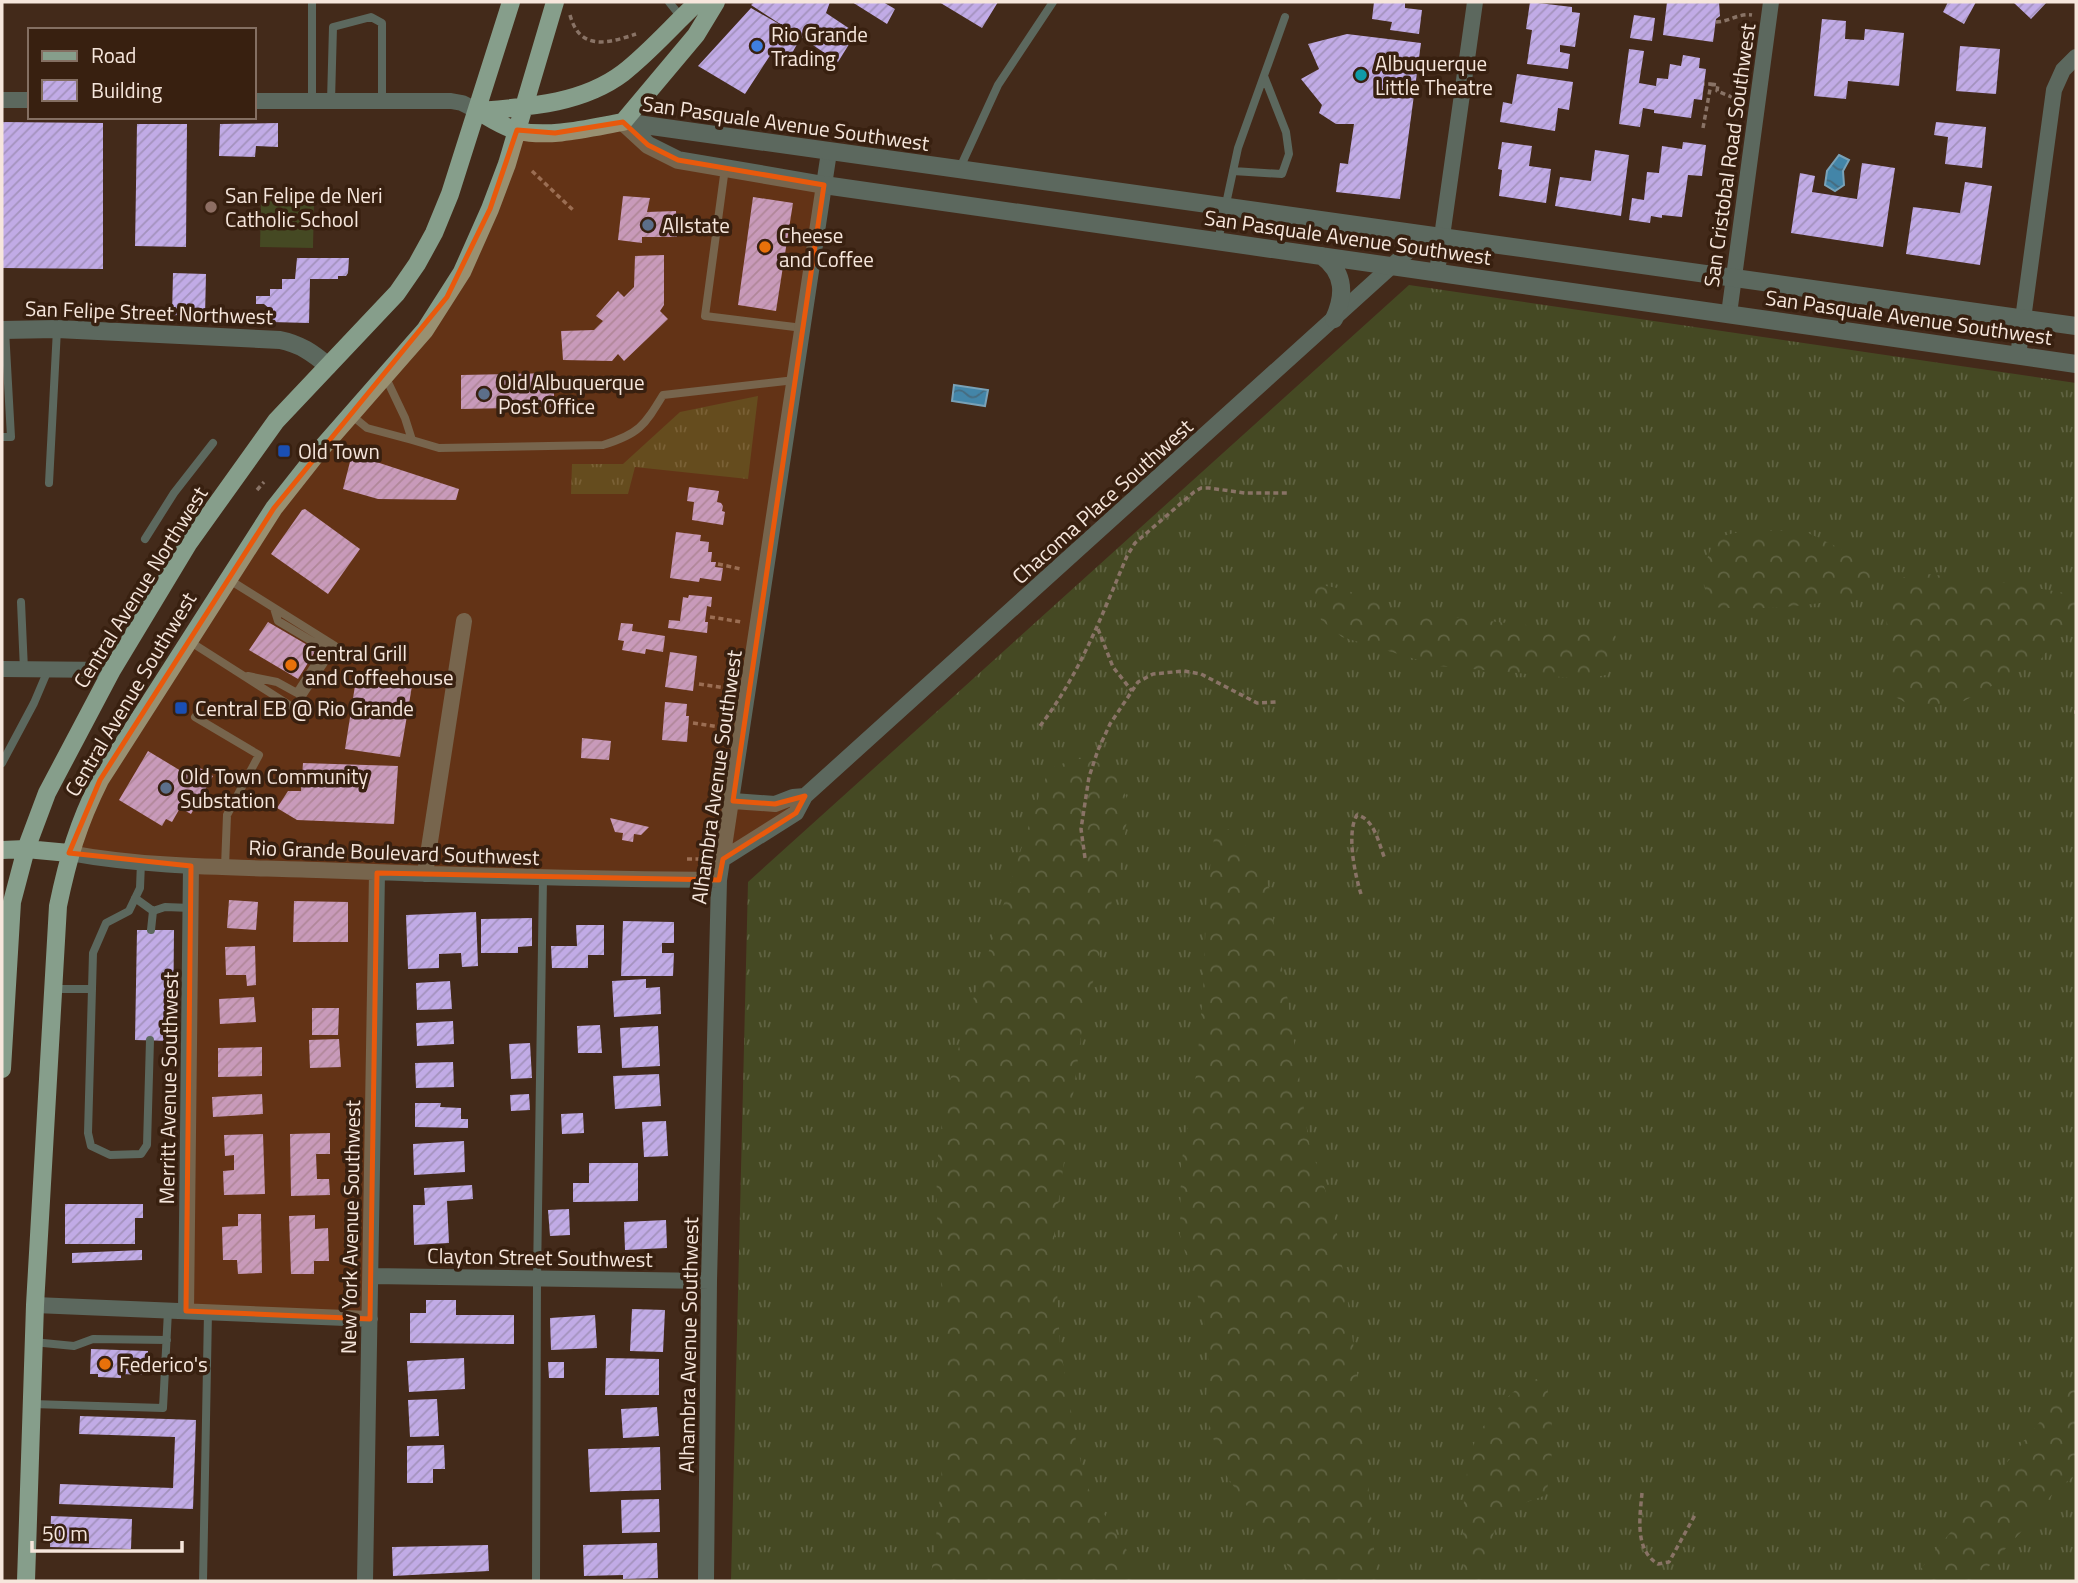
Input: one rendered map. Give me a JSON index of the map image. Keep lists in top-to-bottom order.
{
  "streets": {
    "main road": ["Central Avenue Northwest", "Central Avenue Southwest"],
    "street": [
      "San Pasquale Avenue Southwest",
      "San Cristobal Road Southwest",
      "San Felipe Street Northwest",
      "Chacoma Place Southwest",
      "Alhambra Avenue Southwest",
      "Rio Grande Boulevard Southwest",
      "Merritt Avenue Southwest",
      "New York Avenue Southwest",
      "Clayton Street Southwest"
    ]
  },
  "crossings": [
    ["San Pasquale Avenue Southwest", "San Cristobal Road Southwest"],
    ["San Pasquale Avenue Southwest", "Chacoma Place Southwest"],
    ["San Pasquale Avenue Southwest", "Alhambra Avenue Southwest"],
    ["San Felipe Street Northwest", "Central Avenue Northwest"],
    ["Chacoma Place Southwest", "Alhambra Avenue Southwest"],
    ["Central Avenue Southwest", "Rio Grande Boulevard Southwest"],
    ["Alhambra Avenue Southwest", "Rio Grande Boulevard Southwest"],
    ["Alhambra Avenue Southwest", "Clayton Street Southwest"],
    ["Rio Grande Boulevard Southwest", "Merritt Avenue Southwest"],
    ["Rio Grande Boulevard Southwest", "New York Avenue Southwest"],
    ["New York Avenue Southwest", "Clayton Street Southwest"]
  ],
  "places": {
    "other": [
      "Rio Grande Trading",
      "Albuquerque Little Theatre",
      "San Felipe de Neri Catholic School",
      "Allstate",
      "Cheese and Coffee",
      "Old Albuquerque Post Office",
      "Central Grill and Coffeehouse",
      "Old Town Community Substation",
      "Federico's"
    ],
    "transit": ["Old Town", "Central EB @ Rio Grande"]
  },
  "legend": ["Road", "Building"],
  "scale_bar": "50 m"
}
